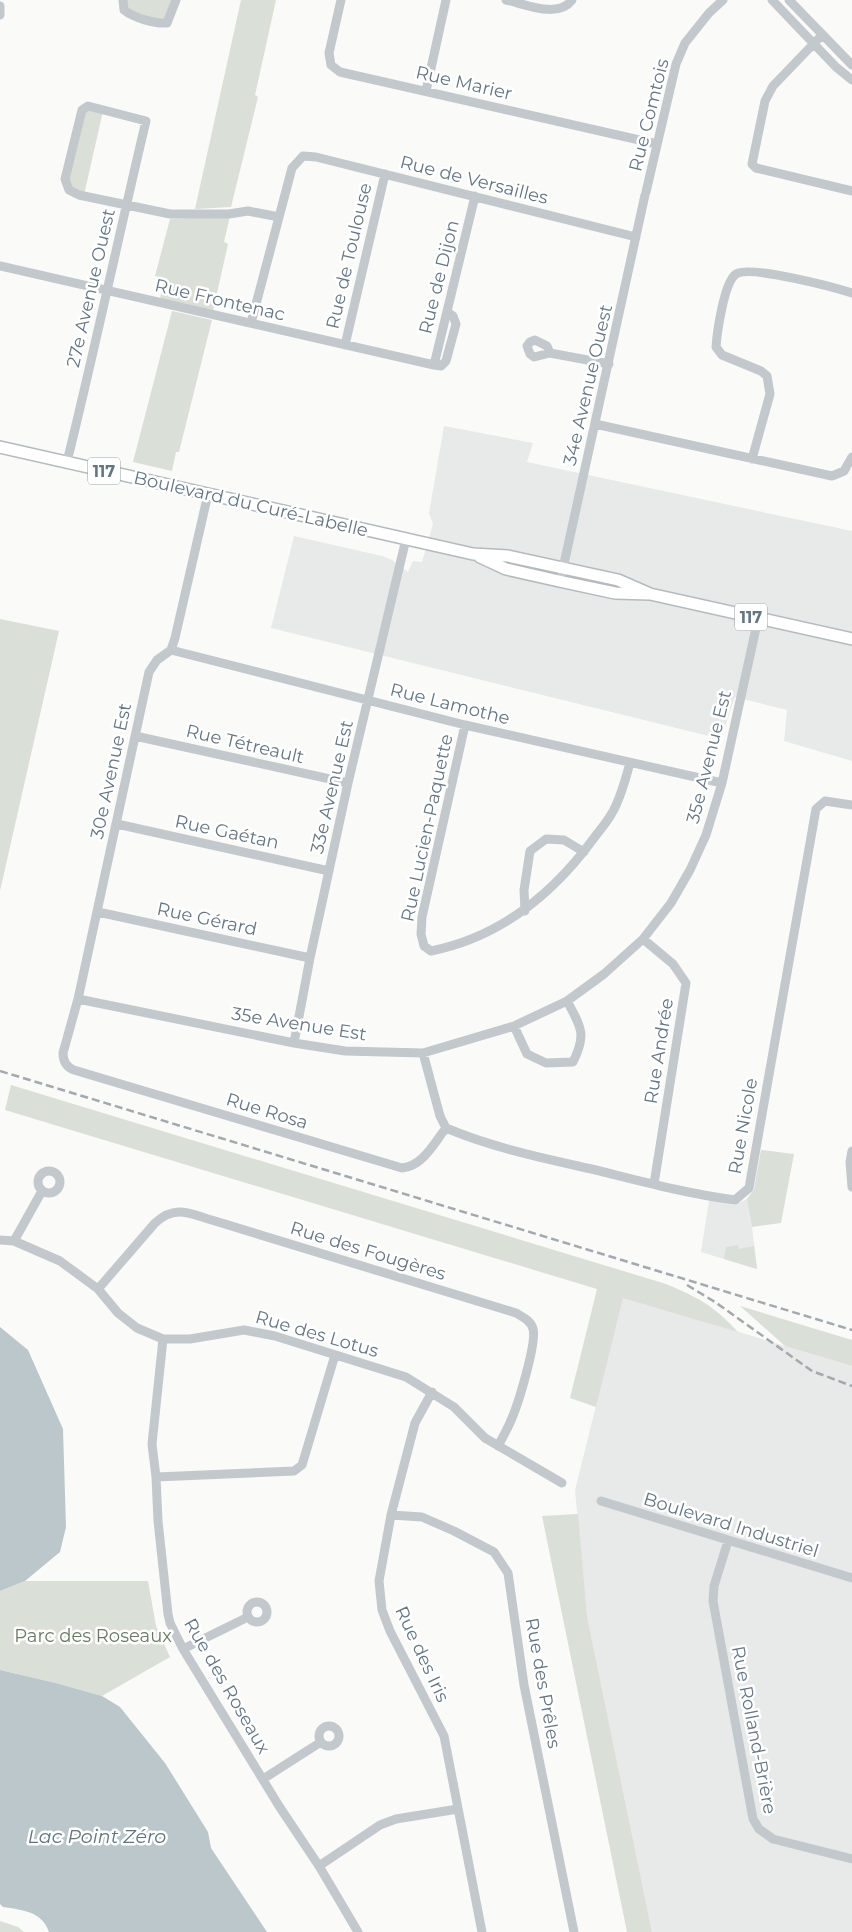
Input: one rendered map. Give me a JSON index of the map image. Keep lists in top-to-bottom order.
{
  "streets": {
    "main road": ["117", "Boulevard du Curé-Labelle"],
    "street": [
      "Rue Marier",
      "Rue Comtois",
      "Rue de Versailles",
      "Rue de Toulouse",
      "Rue de Dijon",
      "27e Avenue Ouest",
      "Rue Frontenac",
      "34e Avenue Ouest",
      "Rue Lamothe",
      "Rue Tétreault",
      "35e Avenue Est",
      "30e Avenue Est",
      "33e Avenue Est",
      "Rue Lucien-Paquette",
      "Rue Gaétan",
      "Rue Gérard",
      "Rue Andrée",
      "Rue Rosa",
      "Rue Nicole",
      "Rue des Fougères",
      "Rue des Lotus",
      "Boulevard Industriel",
      "Rue des Iris",
      "Rue des Prêles",
      "Rue des Roseaux",
      "Rue Rolland-Brière"
    ]
  },
  "crossings": [
    ["Rue Marier", "Rue Comtois"],
    ["Rue Comtois", "34e Avenue Ouest"],
    ["Rue de Versailles", "Rue de Toulouse"],
    ["Rue de Versailles", "Rue de Dijon"],
    ["Rue de Versailles", "34e Avenue Ouest"],
    ["Rue de Toulouse", "Rue Frontenac"],
    ["Rue de Dijon", "Rue Frontenac"],
    ["27e Avenue Ouest", "Rue Frontenac"],
    ["27e Avenue Ouest", "Boulevard du Curé-Labelle"],
    ["34e Avenue Ouest", "Boulevard du Curé-Labelle"],
    ["Boulevard du Curé-Labelle", "35e Avenue Est"],
    ["Boulevard du Curé-Labelle", "33e Avenue Est"],
    ["Rue Lamothe", "35e Avenue Est"],
    ["Rue Lamothe", "30e Avenue Est"],
    ["Rue Lamothe", "33e Avenue Est"],
    ["Rue Lamothe", "Rue Lucien-Paquette"],
    ["Rue Tétreault", "30e Avenue Est"],
    ["Rue Tétreault", "33e Avenue Est"],
    ["35e Avenue Est", "30e Avenue Est"],
    ["35e Avenue Est", "33e Avenue Est"],
    ["35e Avenue Est", "Rue Andrée"],
    ["30e Avenue Est", "Rue Gaétan"],
    ["30e Avenue Est", "Rue Gérard"],
    ["30e Avenue Est", "Rue Rosa"],
    ["33e Avenue Est", "Rue Gaétan"],
    ["33e Avenue Est", "Rue Gérard"],
    ["Rue Andrée", "Rue Nicole"],
    ["Rue Rosa", "Rue Nicole"],
    ["Rue des Fougères", "Rue des Lotus"],
    ["Rue des Lotus", "Rue des Iris"],
    ["Rue des Lotus", "Rue des Roseaux"],
    ["Boulevard Industriel", "Rue Rolland-Brière"],
    ["Rue des Iris", "Rue des Prêles"]
  ],
  "water": ["Lac Point Zéro"],
  "parks": ["Parc des Roseaux"]
}
